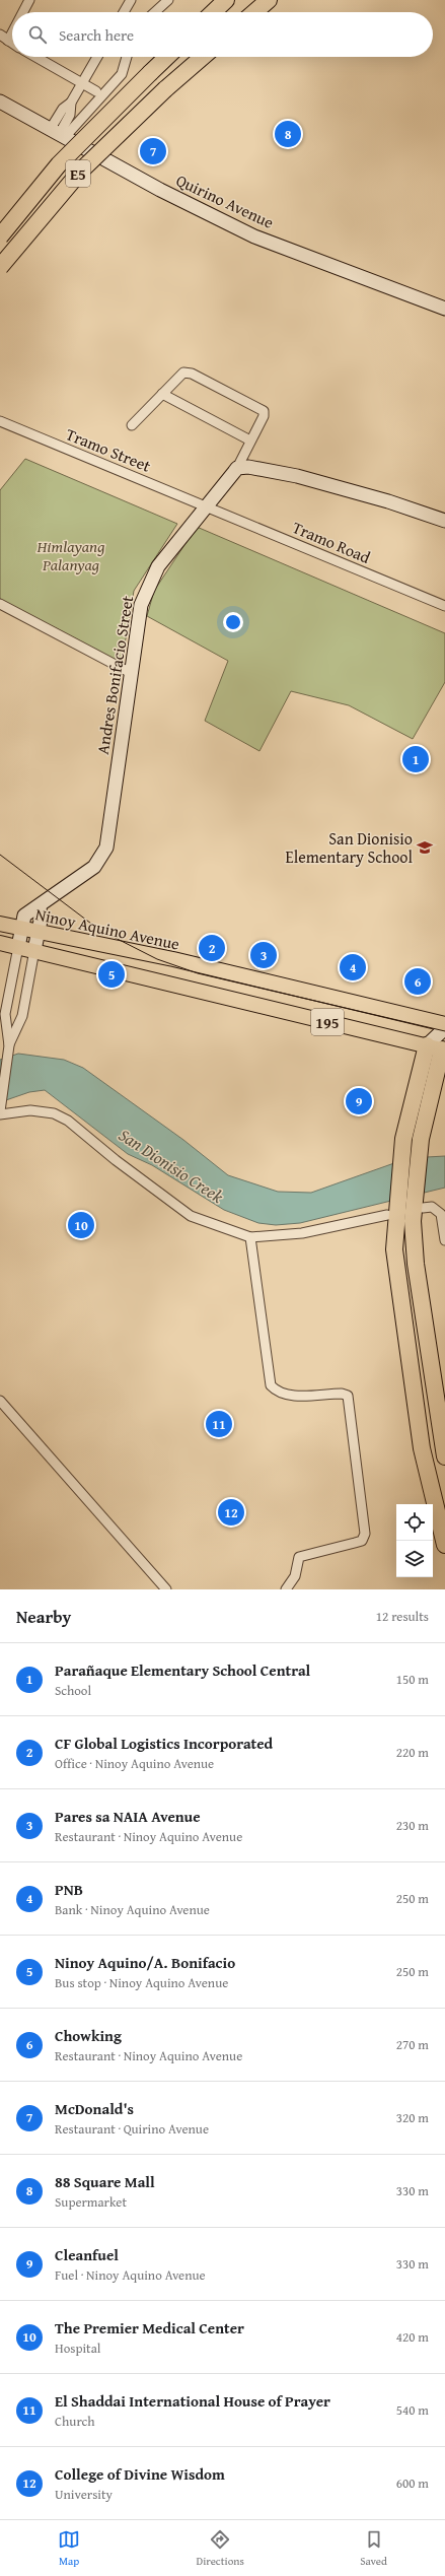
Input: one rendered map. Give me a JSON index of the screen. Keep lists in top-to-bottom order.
{
  "streets": {
    "highway": ["E5"],
    "main road": ["Ninoy Aquino Avenue", "195"],
    "street": [
      "Quirino Avenue",
      "Tramo Street",
      "Tramo Road",
      "Andres Bonifacio Street"
    ]
  },
  "crossings": [
    ["Tramo Street", "Tramo Road"],
    ["Tramo Street", "Andres Bonifacio Street"],
    ["Tramo Road", "Andres Bonifacio Street"],
    ["Andres Bonifacio Street", "Ninoy Aquino Avenue"],
    ["Andres Bonifacio Street", "195"]
  ],
  "water": ["San Dionisio Creek"],
  "parks": ["Himlayang Palanyag"],
  "places": {
    "school or university": ["San Dionisio Elementary School"]
  },
  "page": {
    "search": "Search here",
    "pins": [
      "8",
      "7",
      "1",
      "2",
      "3",
      "4",
      "5",
      "6",
      "9",
      "10",
      "11",
      "12"
    ],
    "heading": ["Nearby", "12 results"],
    "list": [
      {
        "mark": "1",
        "name": "Parañaque Elementary School Central",
        "note": "School",
        "value": "150 m"
      },
      {
        "mark": "2",
        "name": "CF Global Logistics Incorporated",
        "note": "Office · Ninoy Aquino Avenue",
        "value": "220 m"
      },
      {
        "mark": "3",
        "name": "Pares sa NAIA Avenue",
        "note": "Restaurant · Ninoy Aquino Avenue",
        "value": "230 m"
      },
      {
        "mark": "4",
        "name": "PNB",
        "note": "Bank · Ninoy Aquino Avenue",
        "value": "250 m"
      },
      {
        "mark": "5",
        "name": "Ninoy Aquino/A. Bonifacio",
        "note": "Bus stop · Ninoy Aquino Avenue",
        "value": "250 m"
      },
      {
        "mark": "6",
        "name": "Chowking",
        "note": "Restaurant · Ninoy Aquino Avenue",
        "value": "270 m"
      },
      {
        "mark": "7",
        "name": "McDonald's",
        "note": "Restaurant · Quirino Avenue",
        "value": "320 m"
      },
      {
        "mark": "8",
        "name": "88 Square Mall",
        "note": "Supermarket",
        "value": "330 m"
      },
      {
        "mark": "9",
        "name": "Cleanfuel",
        "note": "Fuel · Ninoy Aquino Avenue",
        "value": "330 m"
      },
      {
        "mark": "10",
        "name": "The Premier Medical Center",
        "note": "Hospital",
        "value": "420 m"
      },
      {
        "mark": "11",
        "name": "El Shaddai International House of Prayer",
        "note": "Church",
        "value": "540 m"
      },
      {
        "mark": "12",
        "name": "College of Divine Wisdom",
        "note": "University",
        "value": "600 m"
      }
    ],
    "nav": ["Map", "Directions", "Saved"]
  }
}
